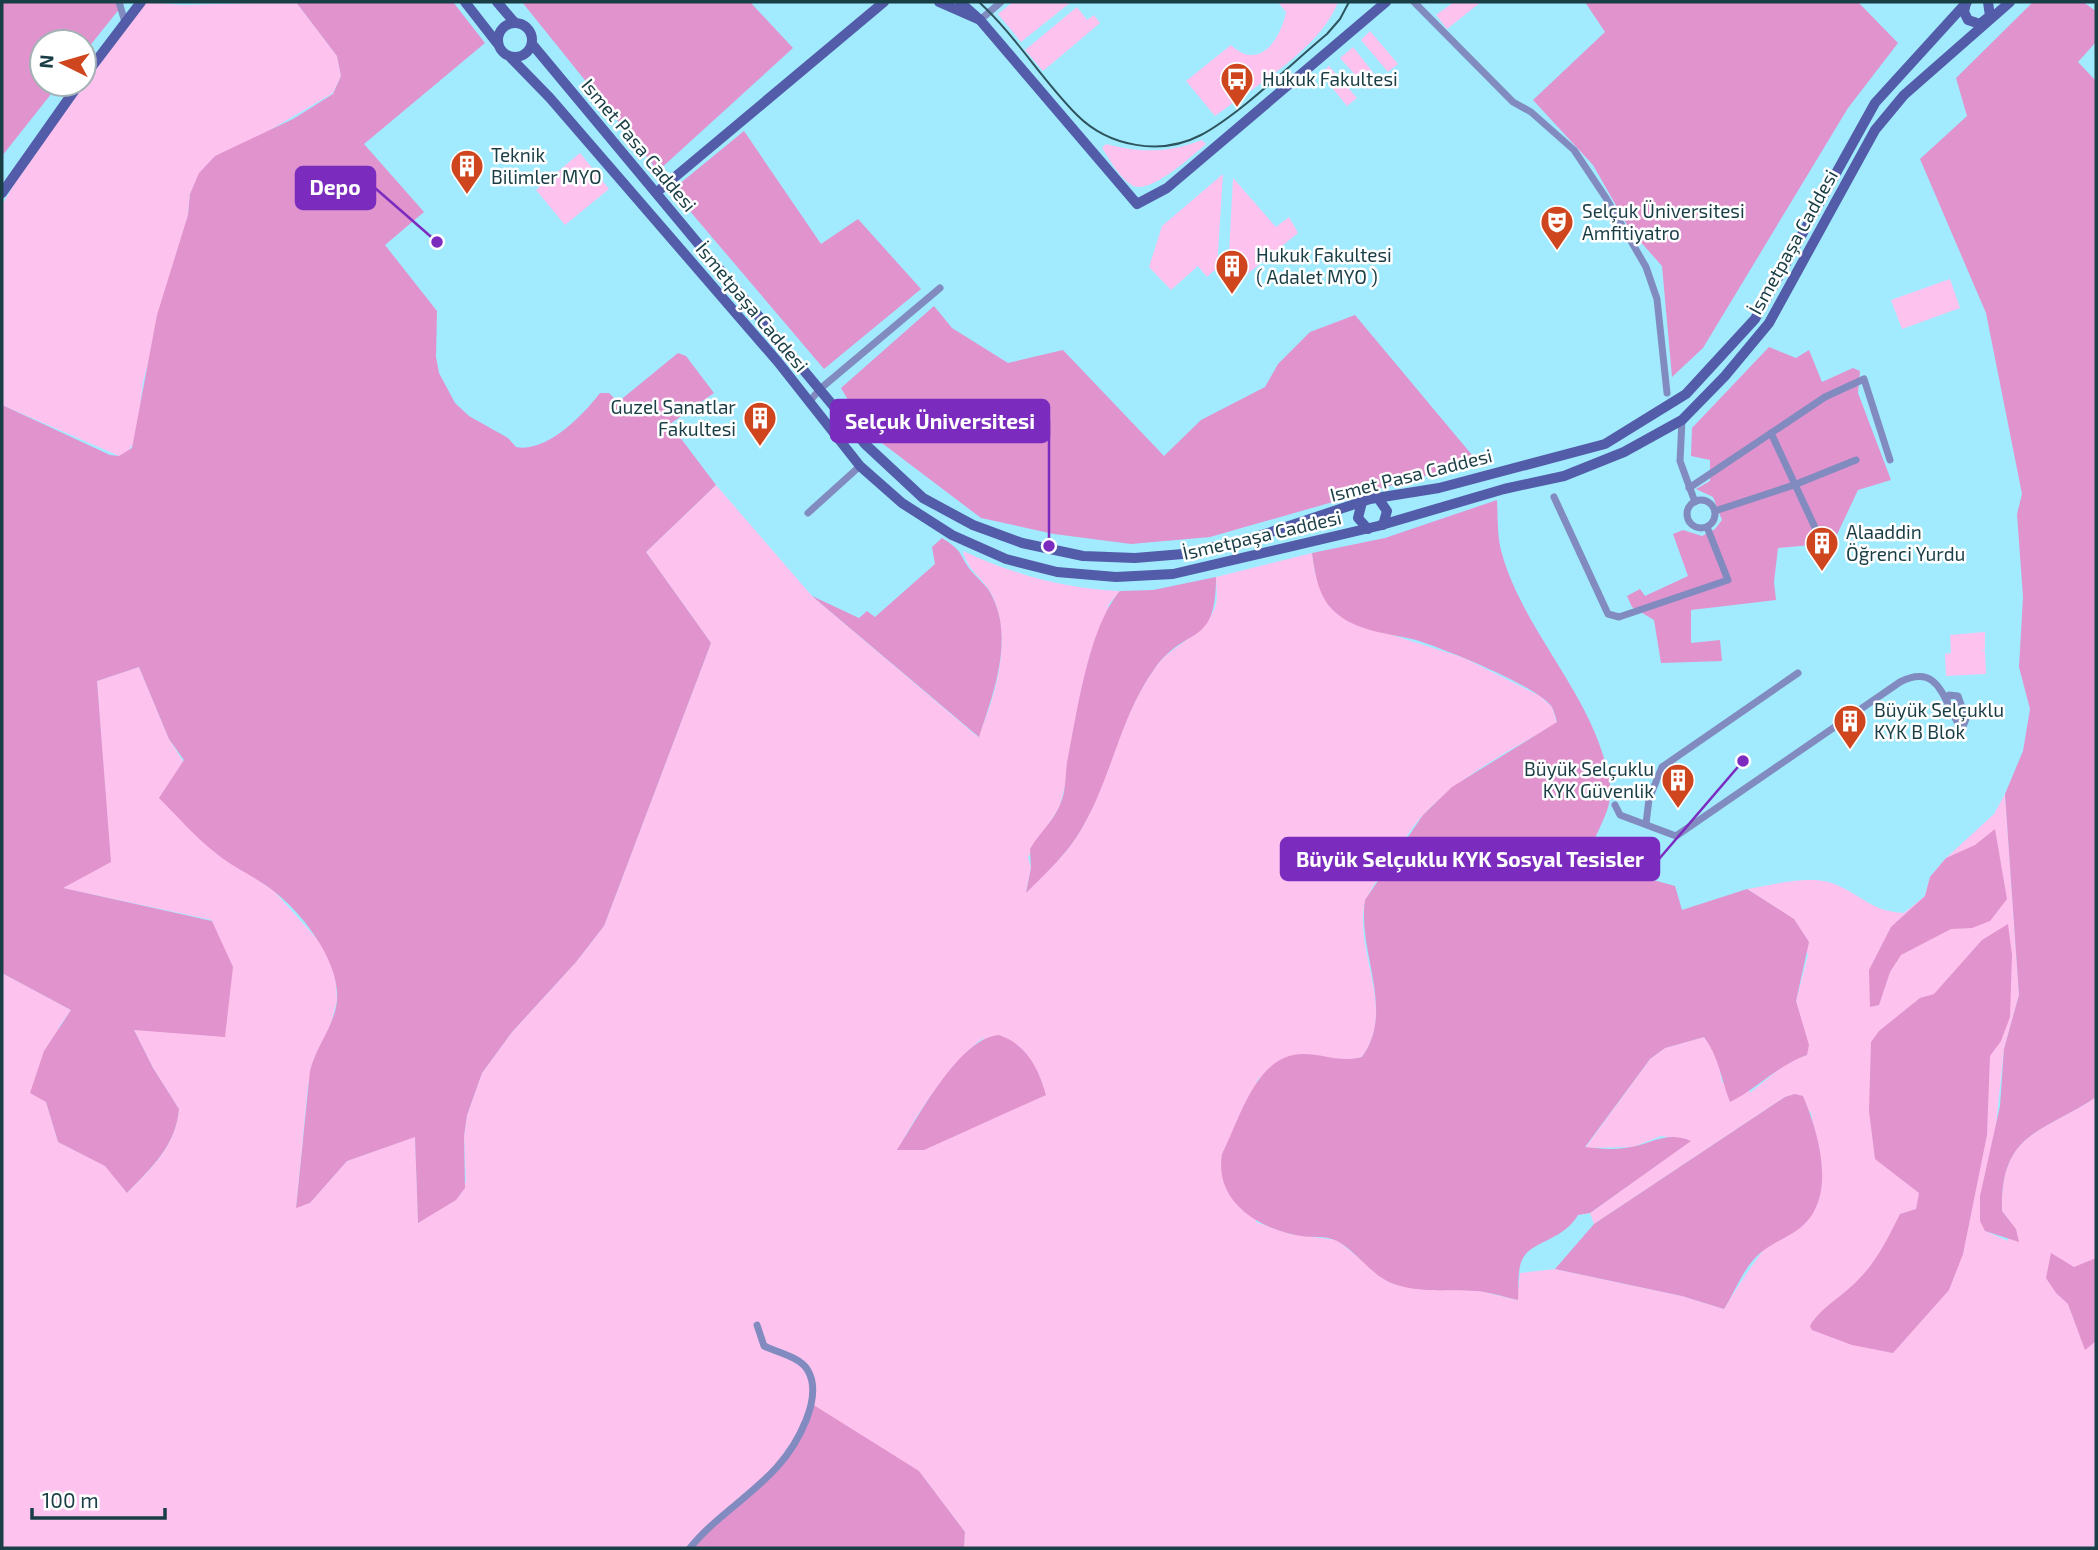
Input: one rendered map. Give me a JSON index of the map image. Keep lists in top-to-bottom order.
{
  "streets": {
    "main road": ["Ismet Pasa Caddesi", "İsmetpaşa Caddesi"]
  },
  "crossings": [
    ["Ismet Pasa Caddesi", "İsmetpaşa Caddesi"]
  ],
  "places": {
    "bus stop": ["Hukuk Fakultesi"],
    "building": [
      "Teknik Bilimler MYO",
      "Hukuk Fakultesi ( Adalet MYO )",
      "Guzel Sanatlar Fakultesi",
      "Alaaddin Öğrenci Yurdu",
      "Büyük Selçuklu KYK B Blok",
      "Büyük Selçuklu KYK Güvenlik"
    ],
    "other": ["Depo", "Selçuk Üniversitesi", "Büyük Selçuklu KYK Sosyal Tesisler"],
    "theatre": ["Selçuk Üniversitesi Amfitiyatro"]
  },
  "scale_bar": "100 m",
  "north": "left"
}
